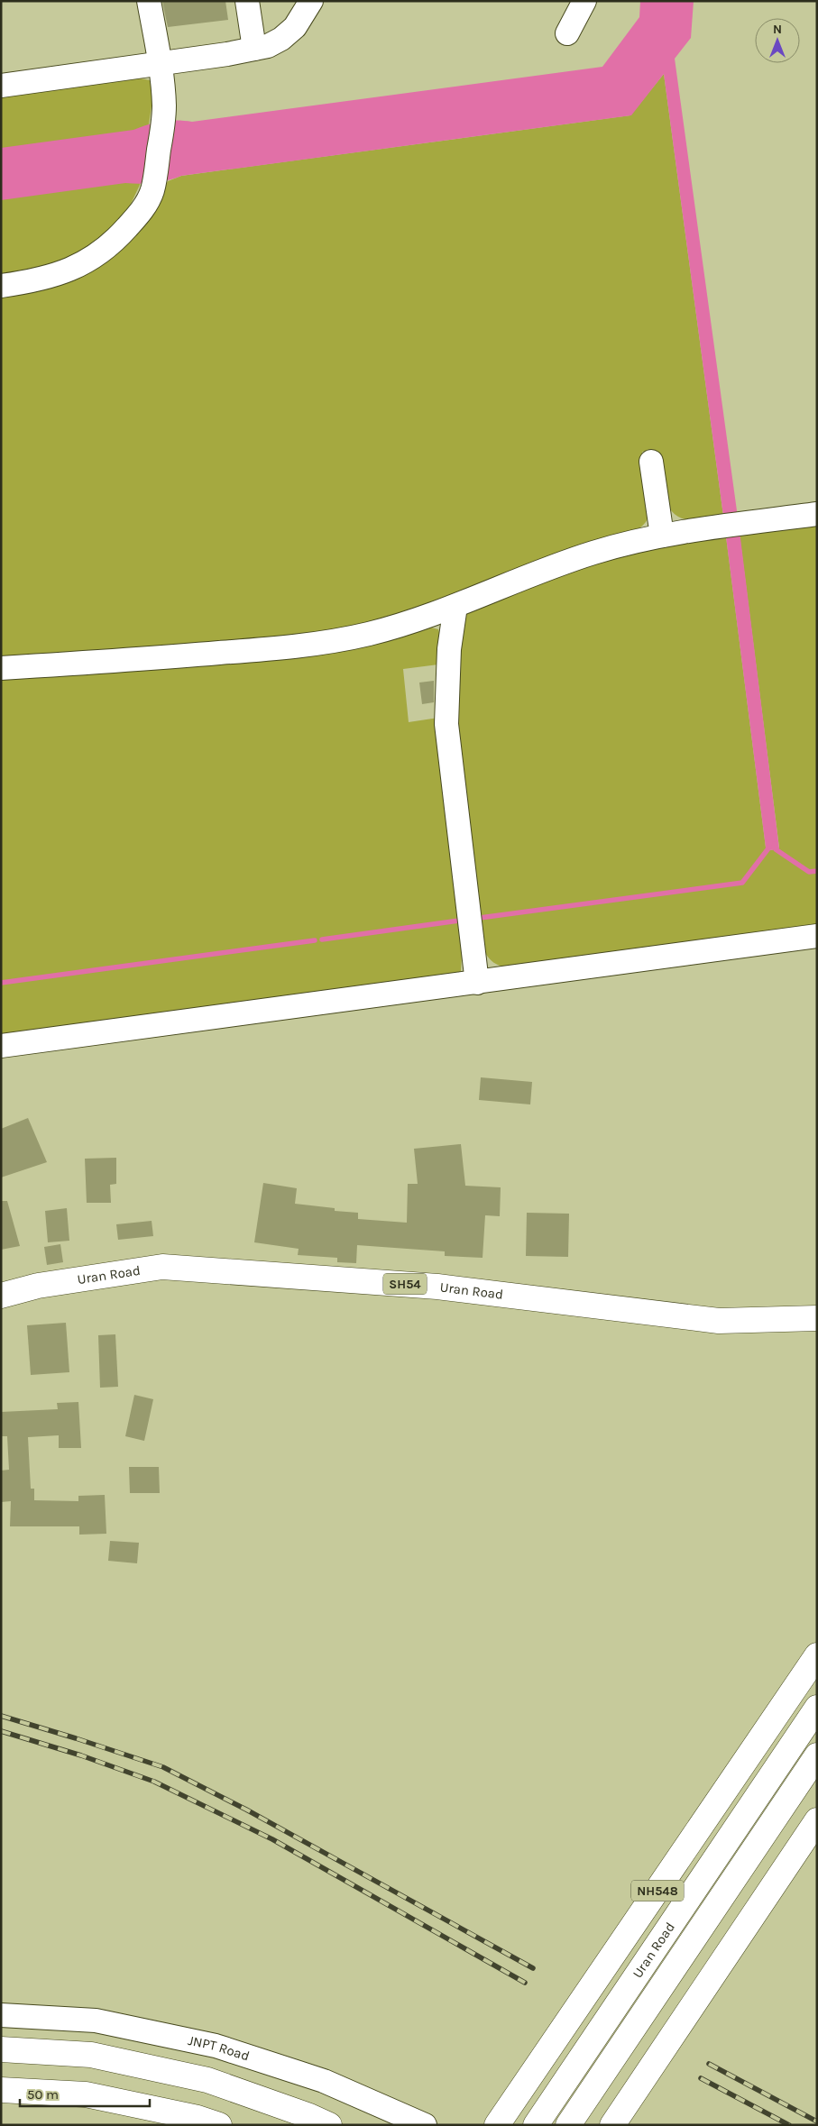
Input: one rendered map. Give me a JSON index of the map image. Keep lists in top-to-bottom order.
{
  "streets": {
    "main road": ["Uran Road", "SH54", "NH548"],
    "street": ["JNPT Road"]
  },
  "scale_bar": "50 m",
  "north": "top"
}
